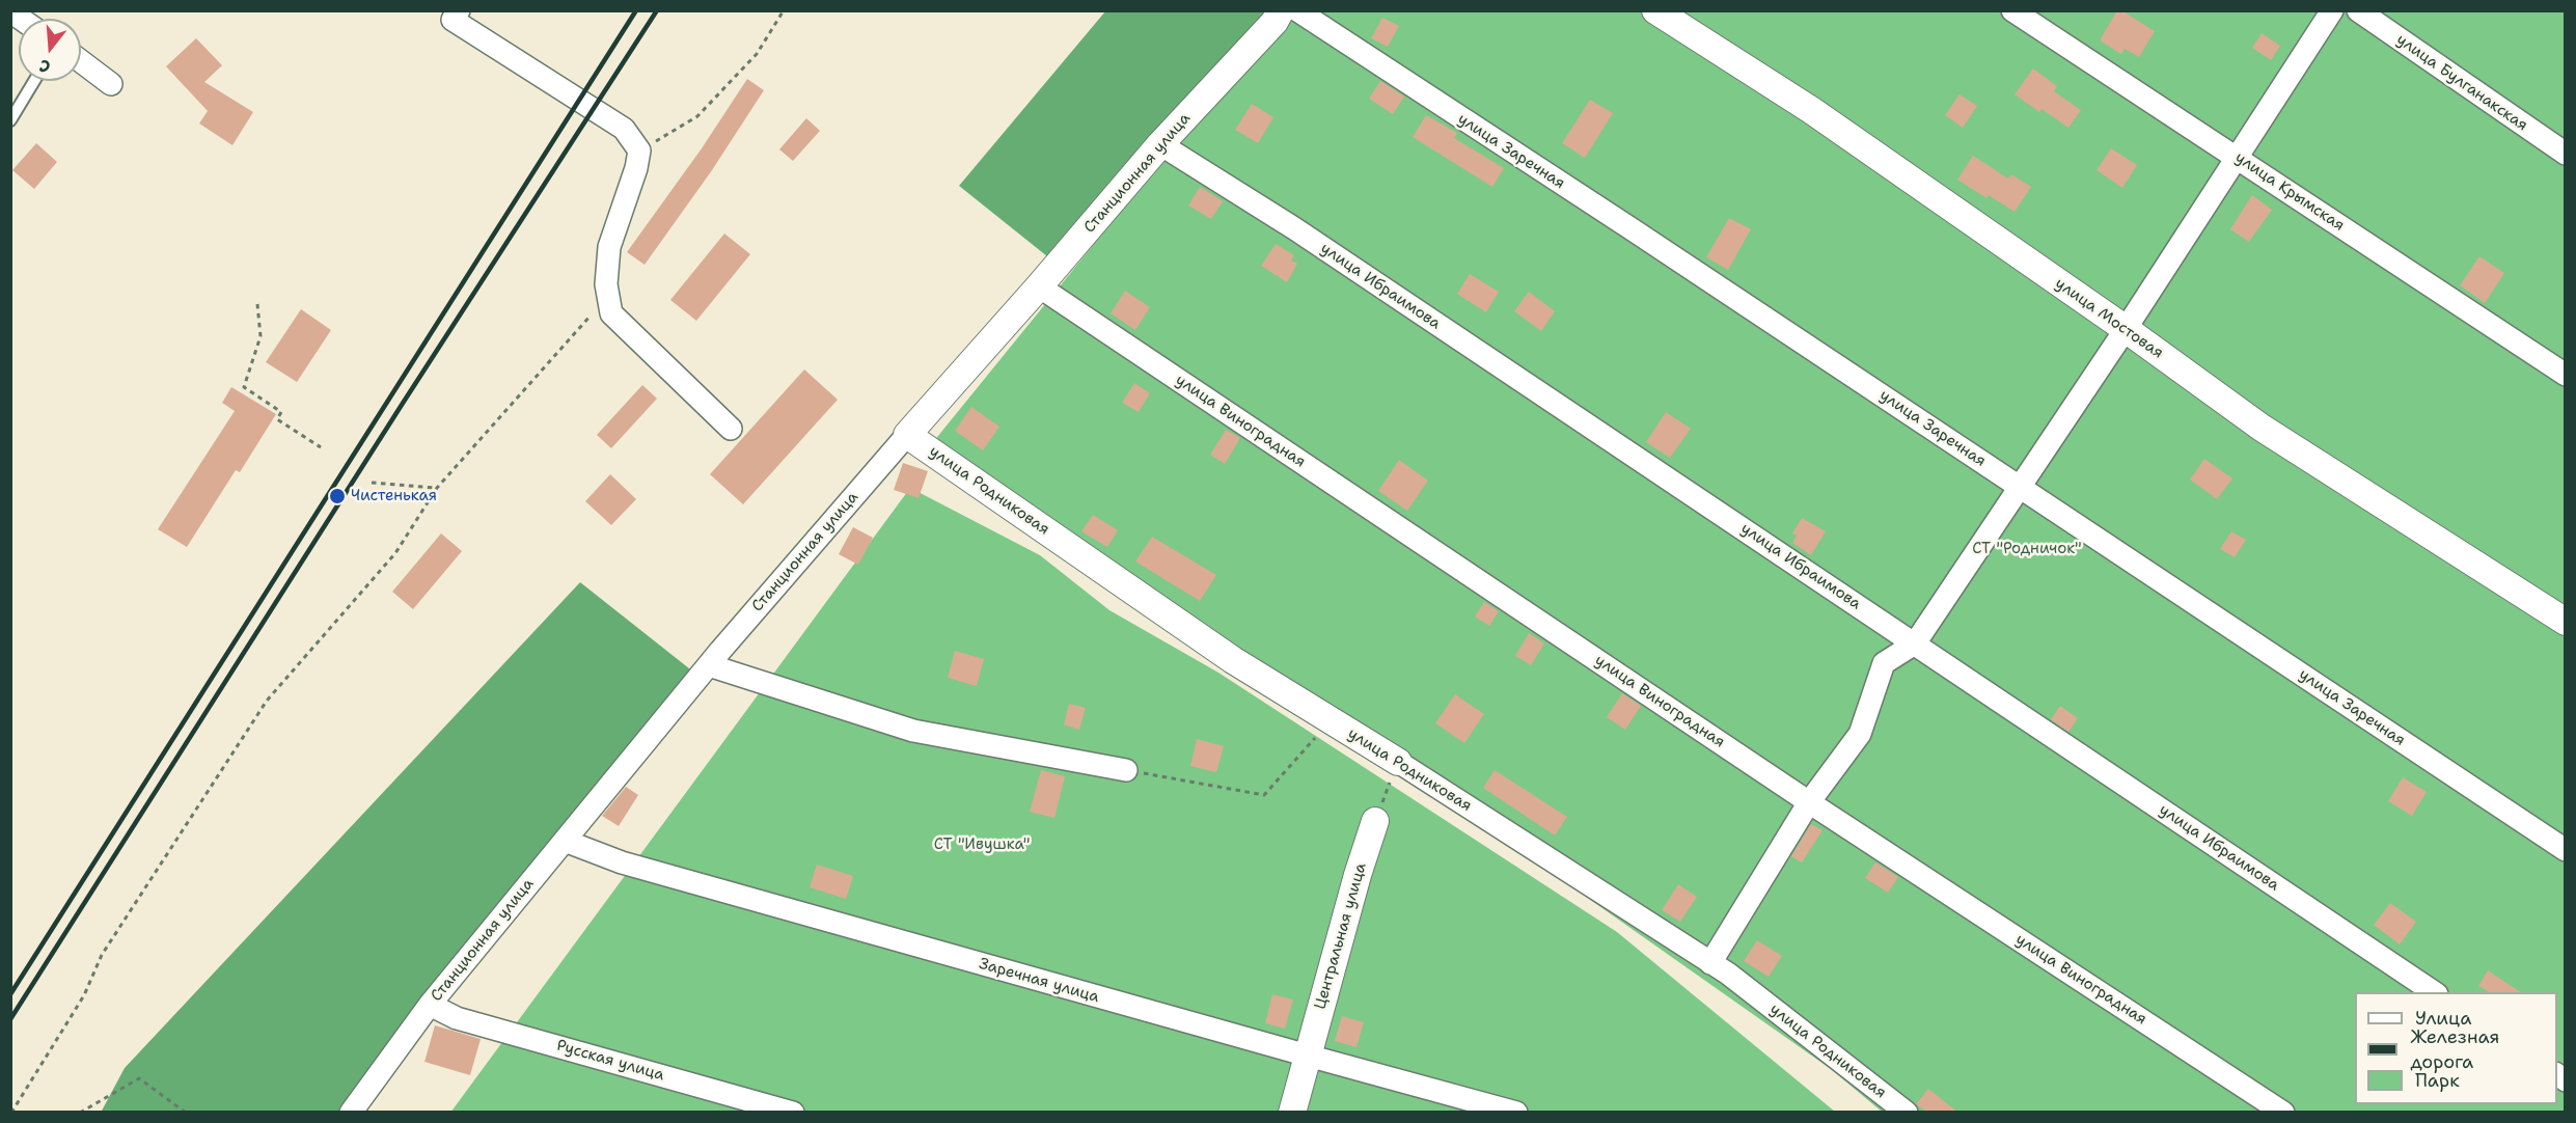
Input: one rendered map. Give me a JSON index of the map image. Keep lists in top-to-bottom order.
{
  "streets": {
    "street": [
      "улица Булганакская",
      "улица Заречная",
      "Станционная улица",
      "улица Крымская",
      "улица Ибраимова",
      "улица Мостовая",
      "улица Виноградная",
      "улица Родниковая",
      "Центральная улица",
      "Заречная улица",
      "Русская улица"
    ]
  },
  "crossings": [
    ["Станционная улица", "улица Ибраимова"],
    ["Станционная улица", "улица Виноградная"],
    ["Станционная улица", "улица Родниковая"],
    ["Станционная улица", "Заречная улица"],
    ["Станционная улица", "Русская улица"],
    ["Центральная улица", "Заречная улица"]
  ],
  "parks": ["СТ \"Родничок\"", "СТ \"Ивушка\""],
  "places": ["Чистенькая"],
  "legend": ["Улица", "Железная дорога", "Парк"],
  "north": "bottom"
}
